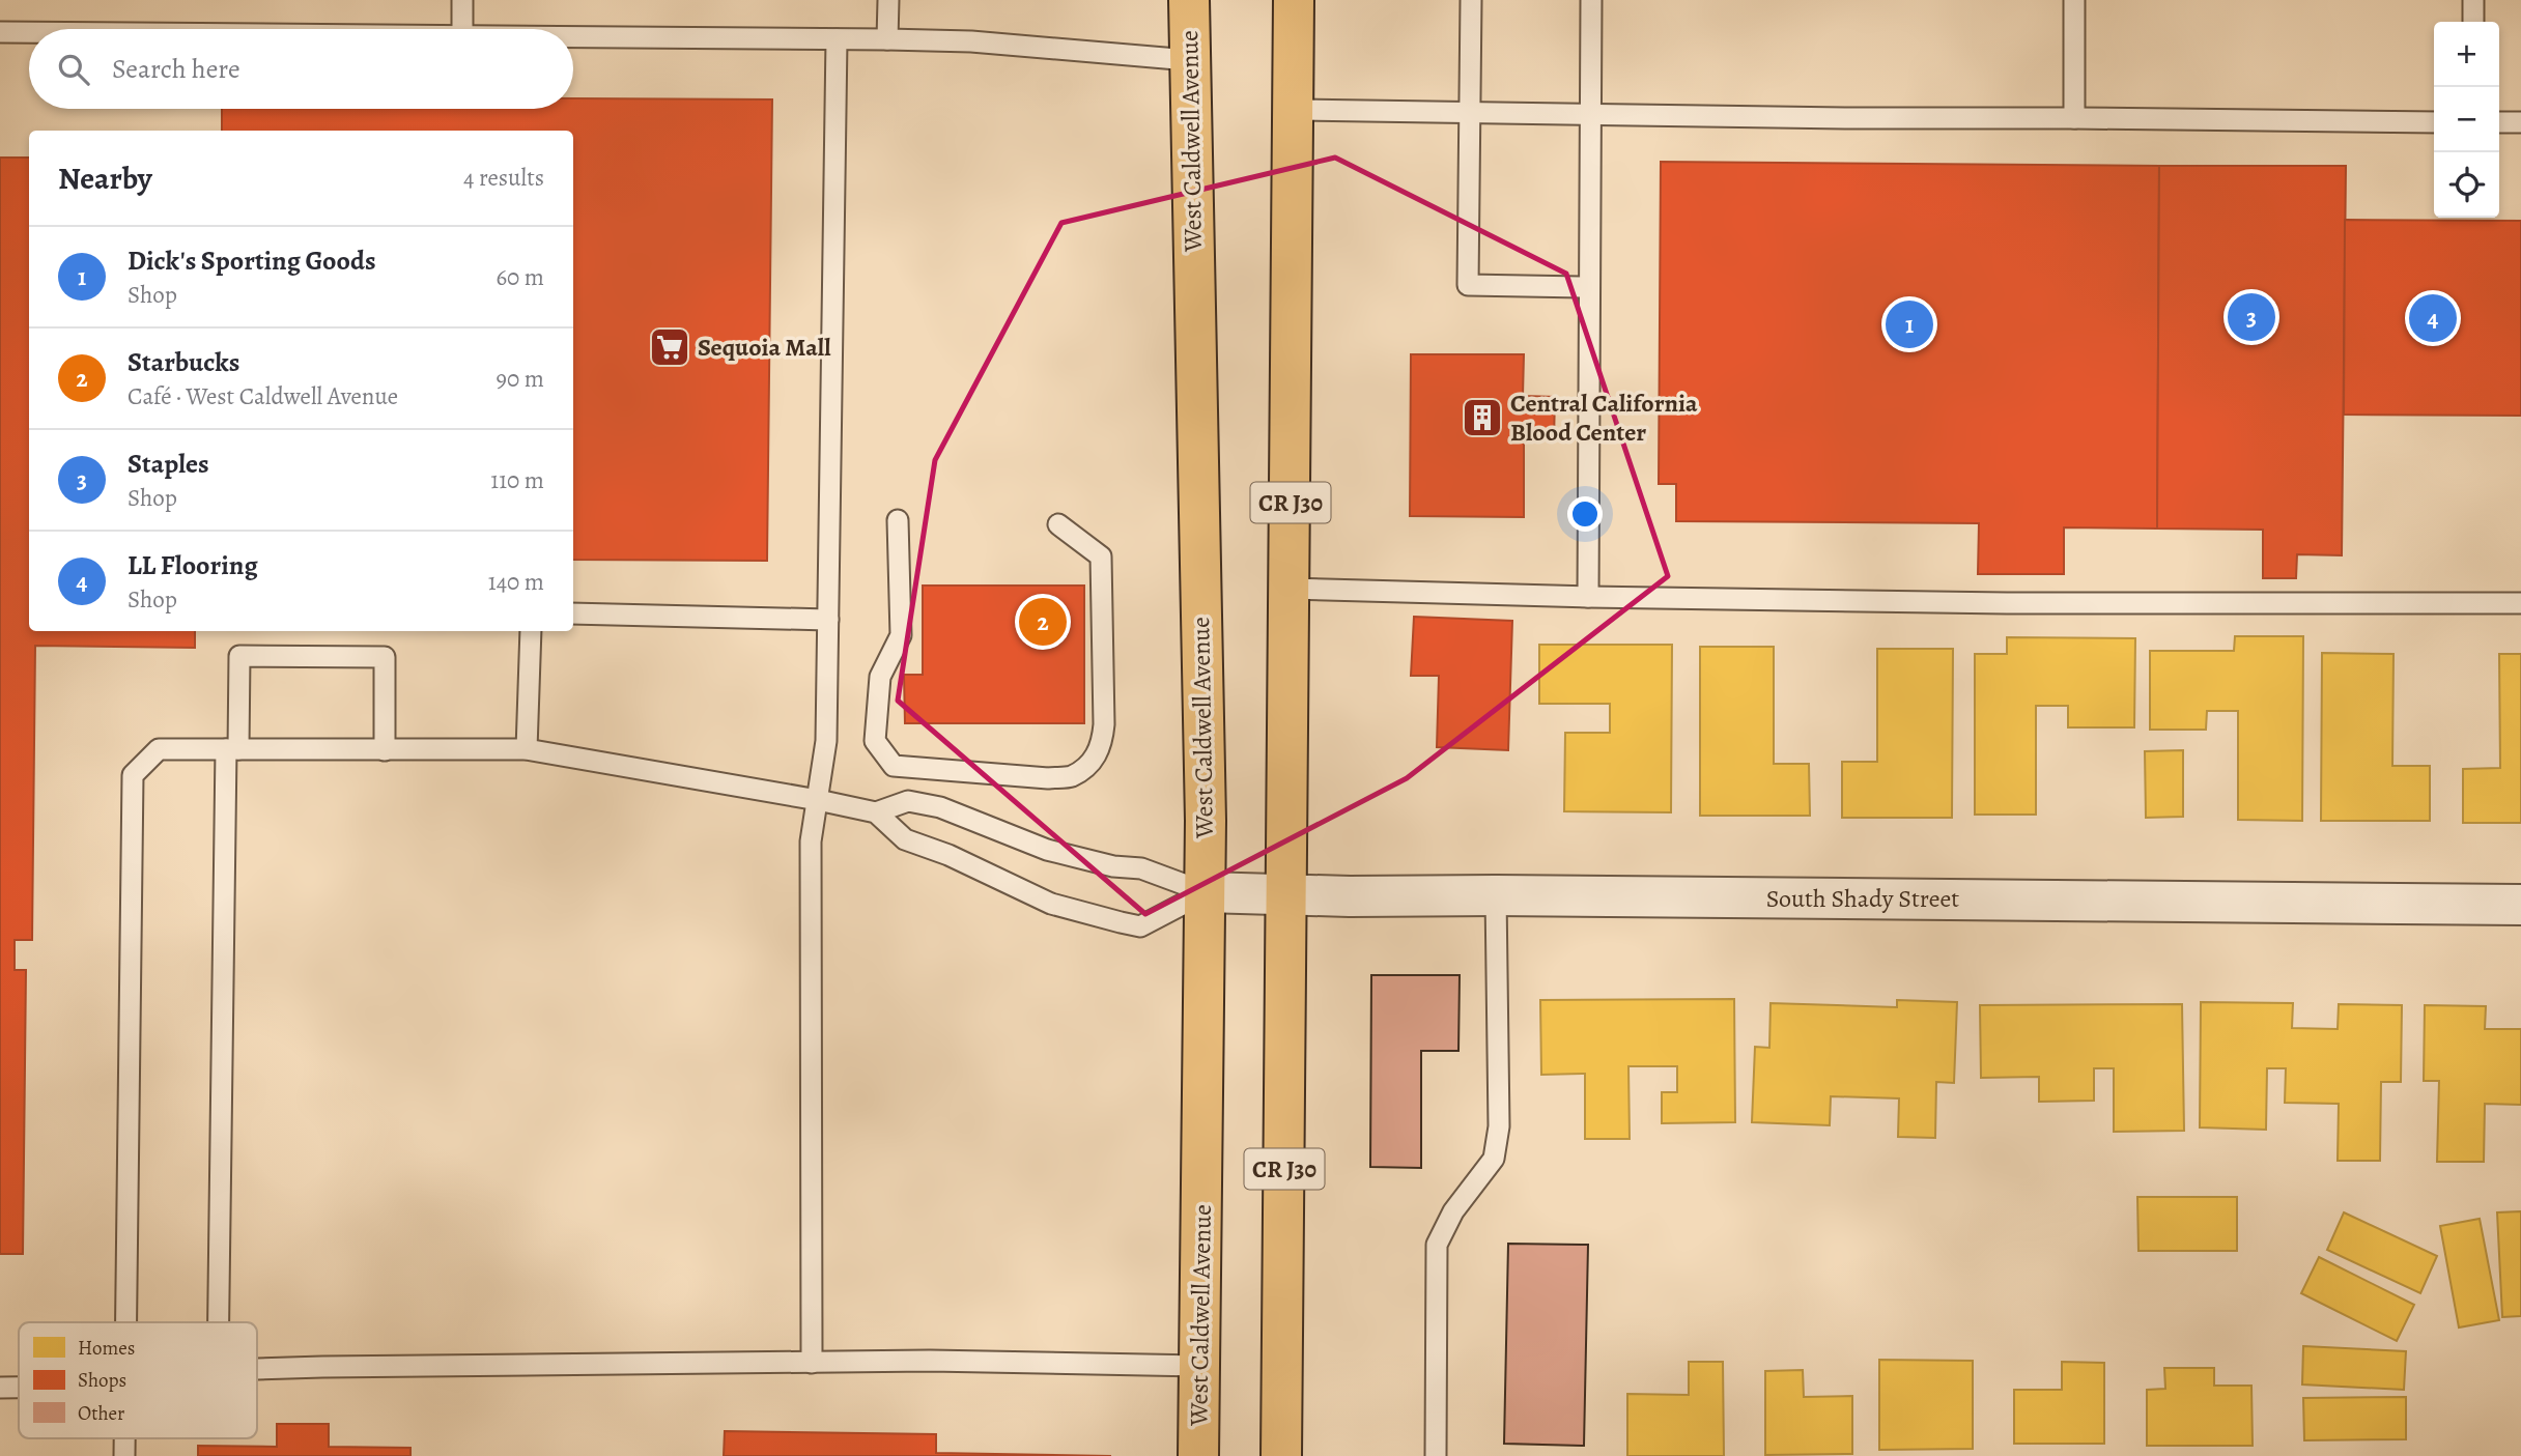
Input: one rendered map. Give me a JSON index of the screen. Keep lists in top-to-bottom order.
{
  "streets": {
    "main road": ["West Caldwell Avenue", "CR J30"],
    "street": ["South Shady Street"]
  },
  "crossings": [
    ["West Caldwell Avenue", "South Shady Street"],
    ["CR J30", "South Shady Street"]
  ],
  "places": {
    "supermarket": ["Sequoia Mall"],
    "building": ["Central California Blood Center"]
  },
  "legend": ["Homes", "Shops", "Other"],
  "page": {
    "map_buttons": ["+", "−"],
    "search": "Search here",
    "heading": ["Nearby", "4 results"],
    "list": [
      {
        "mark": "1",
        "name": "Dick's Sporting Goods",
        "note": "Shop",
        "value": "60 m"
      },
      {
        "mark": "2",
        "name": "Starbucks",
        "note": "Café · West Caldwell Avenue",
        "value": "90 m"
      },
      {
        "mark": "3",
        "name": "Staples",
        "note": "Shop",
        "value": "110 m"
      },
      {
        "mark": "4",
        "name": "LL Flooring",
        "note": "Shop",
        "value": "140 m"
      }
    ],
    "pins": [
      "3",
      "4",
      "1",
      "2"
    ]
  }
}
